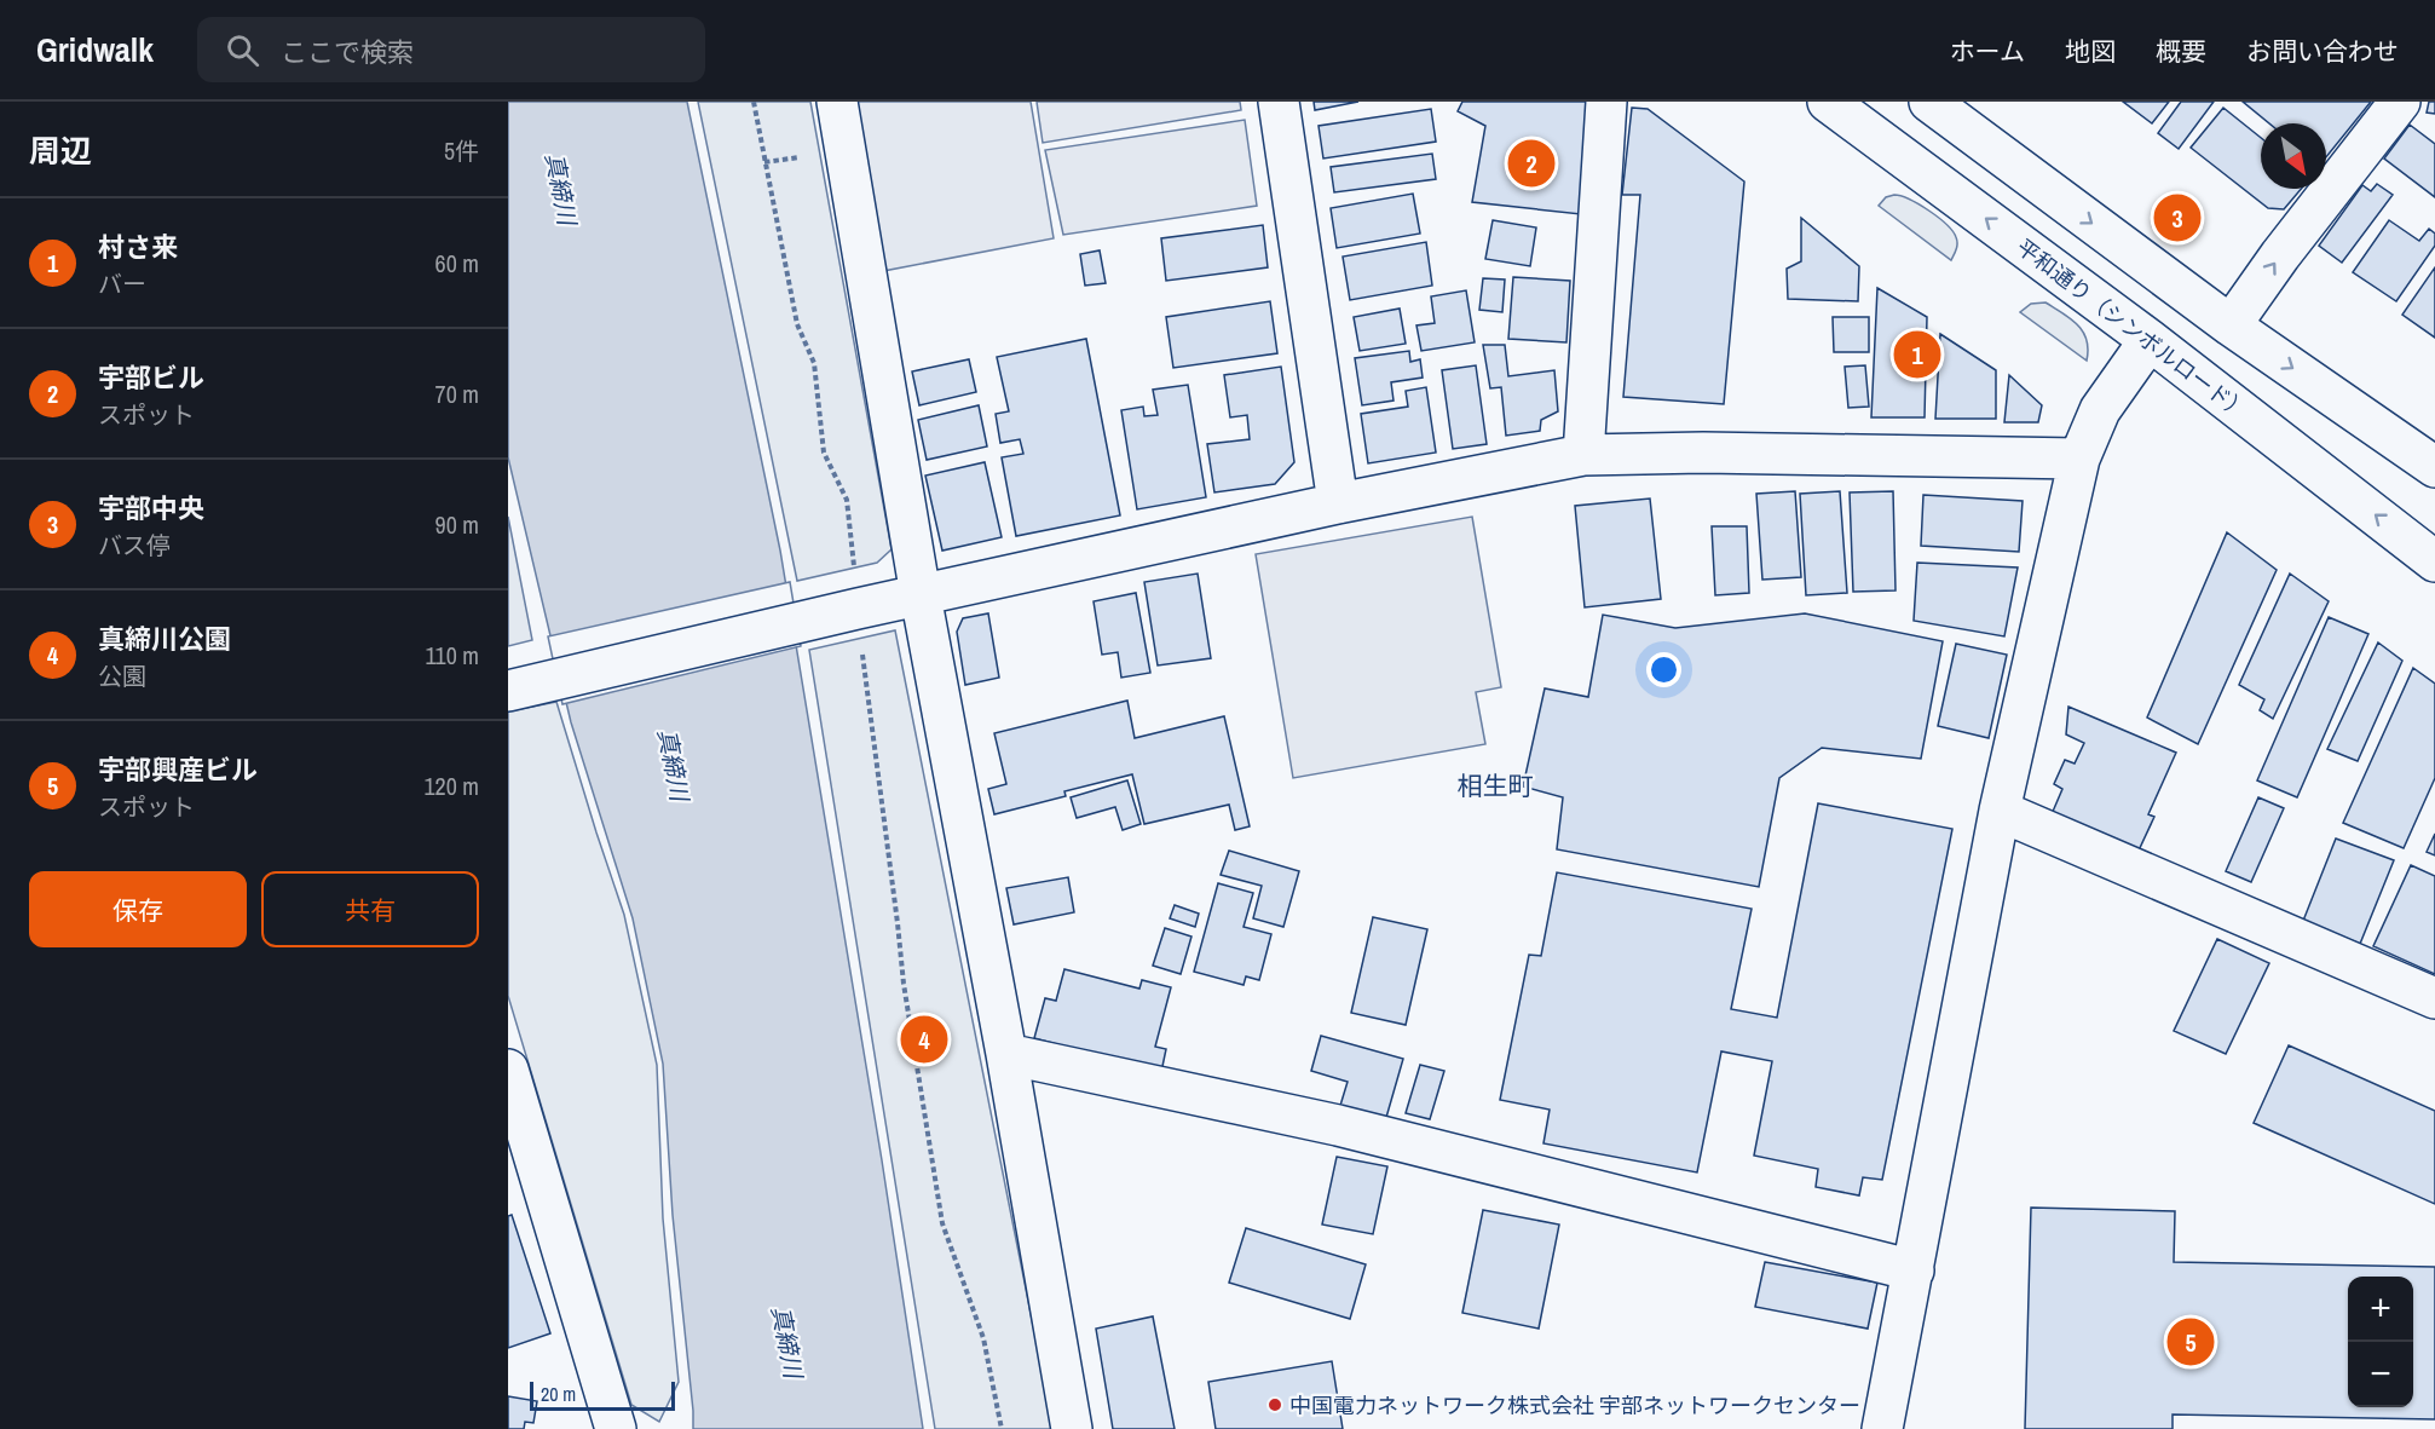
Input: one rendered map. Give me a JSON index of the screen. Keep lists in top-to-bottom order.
{
  "streets": {
    "street": ["平和通り（シンボルロード）"]
  },
  "districts": ["相生町"],
  "water": ["真締川"],
  "places": ["中国電力ネットワーク株式会社 宇部ネットワークセンター"],
  "scale_bar": "20 m",
  "north": "bottom right",
  "page": {
    "header": "Gridwalk",
    "search": "ここで検索",
    "nav": [
      "ホーム",
      "地図",
      "概要",
      "お問い合わせ"
    ],
    "heading": ["周辺", "5件"],
    "pins": [
      "2",
      "3",
      "1",
      "4",
      "5"
    ],
    "list": [
      {
        "mark": "1",
        "name": "村さ来",
        "note": "バー",
        "value": "60 m"
      },
      {
        "mark": "2",
        "name": "宇部ビル",
        "note": "スポット",
        "value": "70 m"
      },
      {
        "mark": "3",
        "name": "宇部中央",
        "note": "バス停",
        "value": "90 m"
      },
      {
        "mark": "4",
        "name": "真締川公園",
        "note": "公園",
        "value": "110 m"
      },
      {
        "mark": "5",
        "name": "宇部興産ビル",
        "note": "スポット",
        "value": "120 m"
      }
    ],
    "buttons": ["保存", "共有"],
    "map_buttons": ["+", "−"],
    "scale": "20 m"
  }
}
